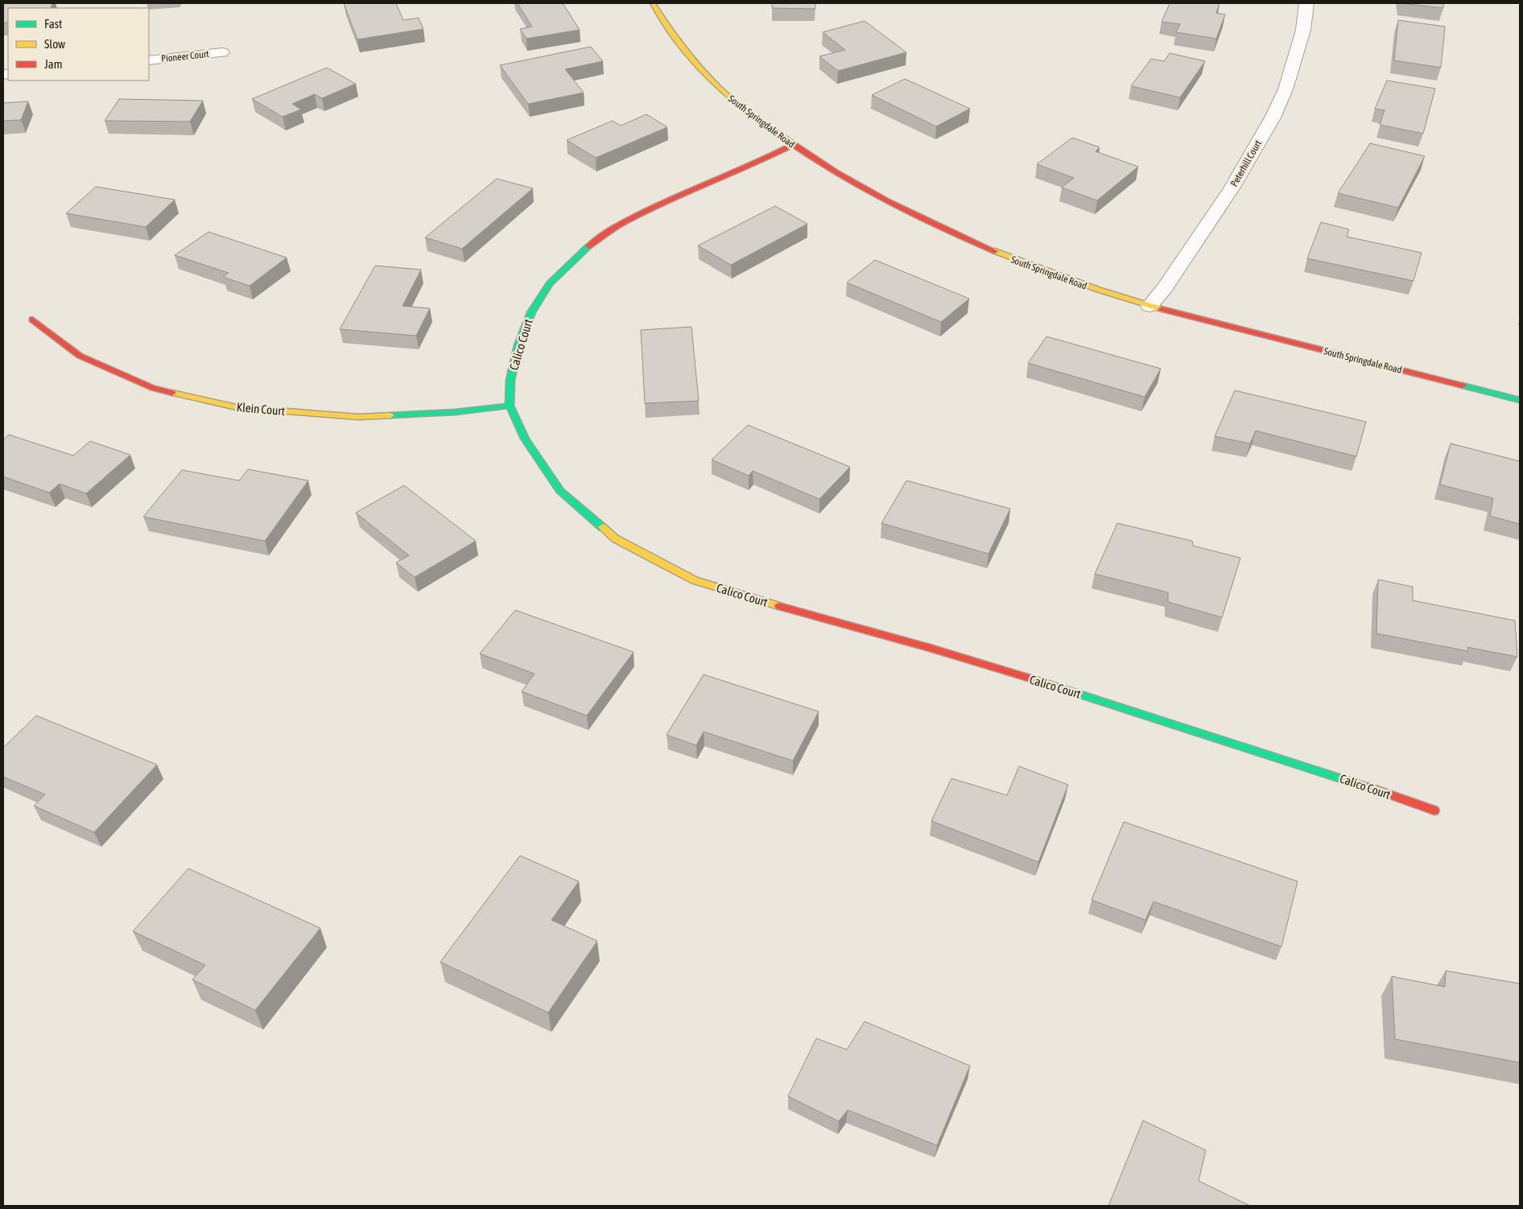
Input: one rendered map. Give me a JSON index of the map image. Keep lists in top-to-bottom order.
{
  "streets": {
    "street": [
      "Pioneer Court",
      "South Springdale Road",
      "Peterhill Court",
      "Calico Court",
      "Klein Court"
    ]
  },
  "crossings": [
    ["South Springdale Road", "Peterhill Court"],
    ["South Springdale Road", "Calico Court"],
    ["Calico Court", "Klein Court"]
  ],
  "legend": ["Fast", "Slow", "Jam"]
}
